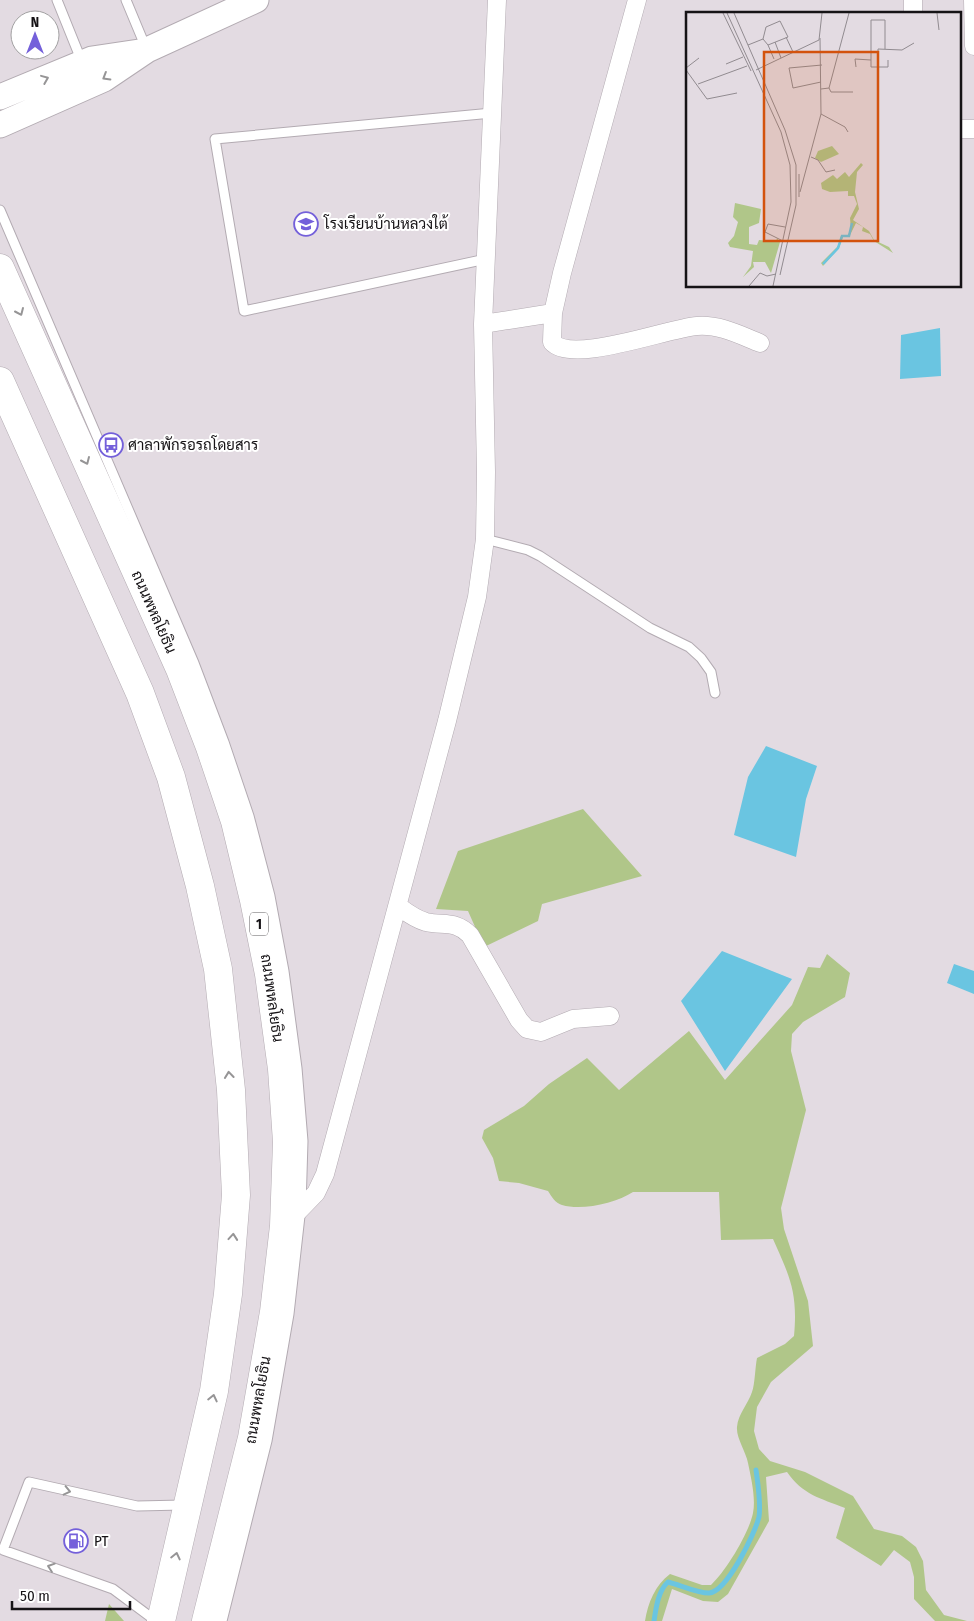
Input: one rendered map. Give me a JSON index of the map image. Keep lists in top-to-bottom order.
{
  "streets": {
    "highway": ["ถนนพหลโยธิน", "1"]
  },
  "places": {
    "school or university": ["โรงเรียนบ้านหลวงใต้"],
    "bus stop": ["ศาลาพักรอรถโดยสาร"],
    "fuel station": ["PT"]
  },
  "scale_bar": "50 m",
  "north": "top"
}
